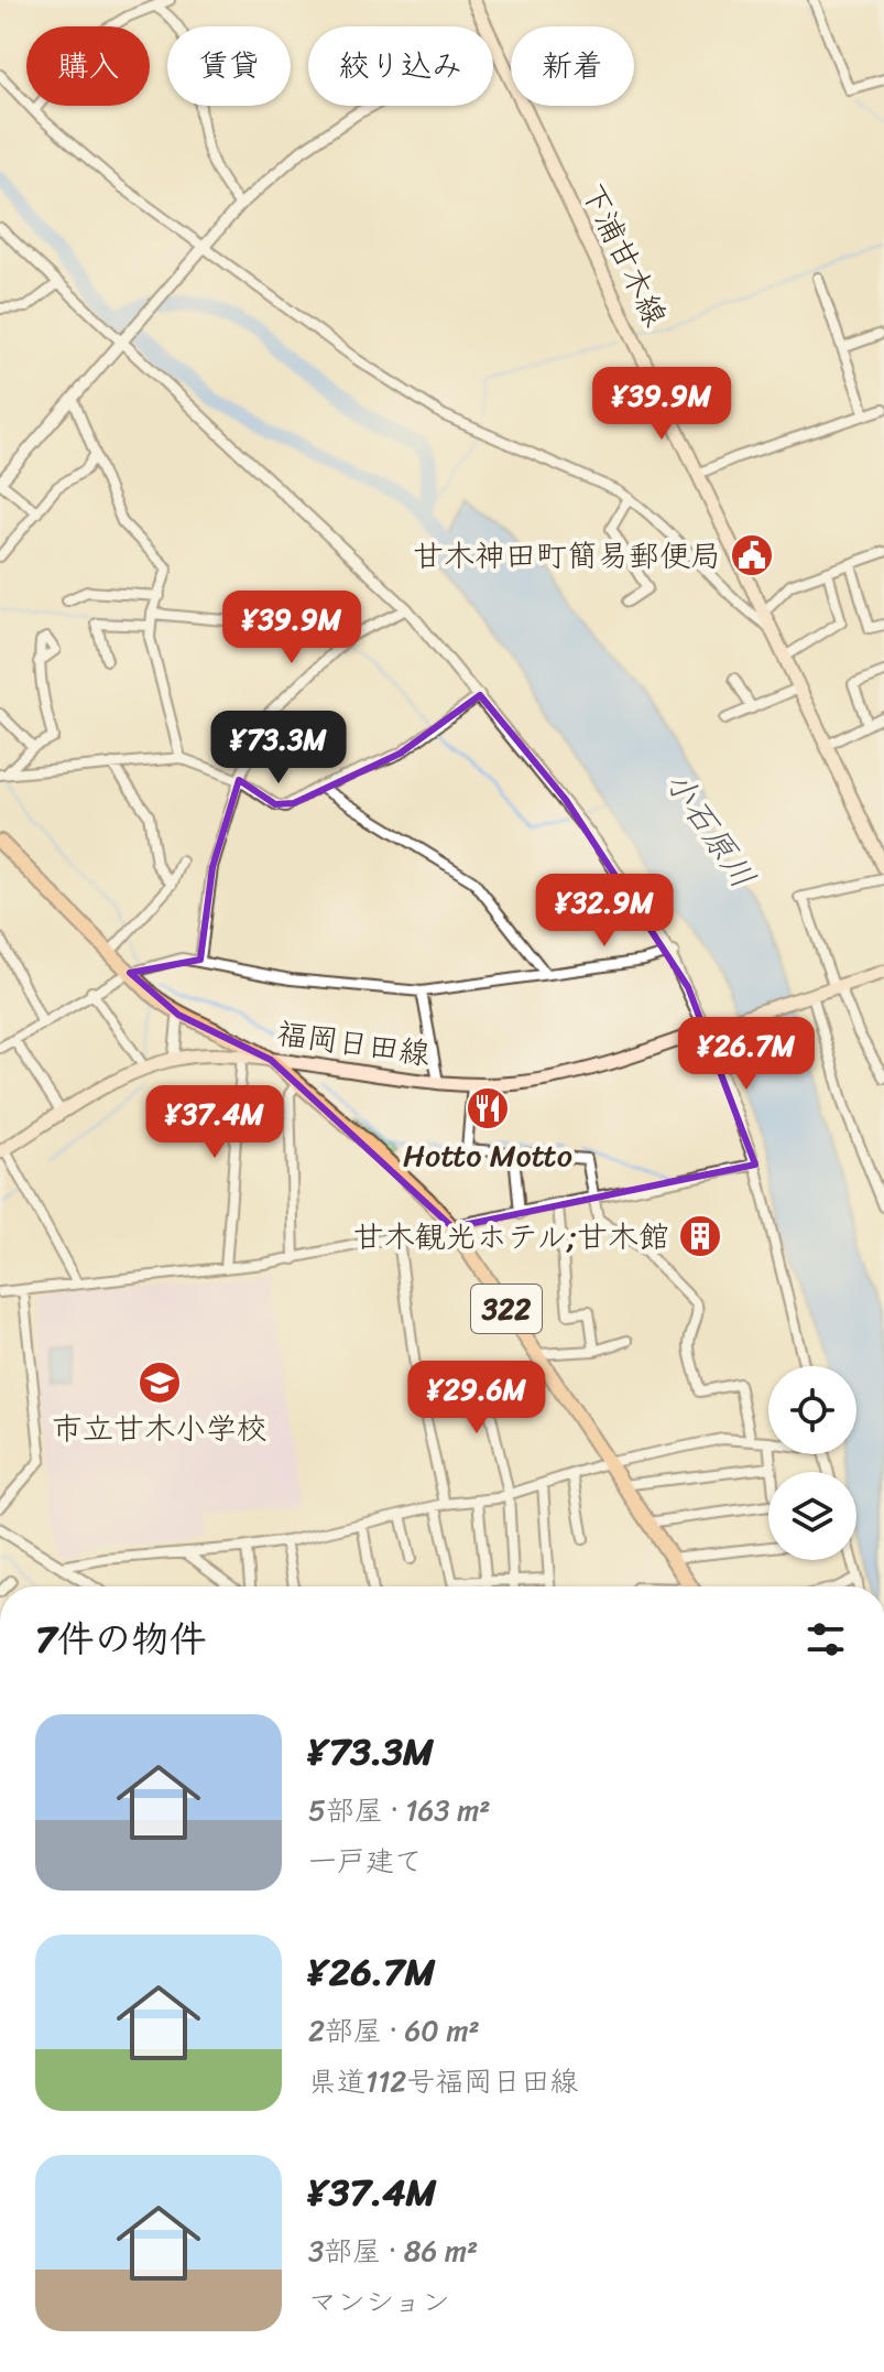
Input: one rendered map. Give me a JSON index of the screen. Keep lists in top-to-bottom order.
{
  "streets": {
    "highway": ["322"],
    "main road": ["下浦甘木線", "福岡日田線"]
  },
  "crossings": [
    ["福岡日田線", "322"]
  ],
  "water": ["小石原川"],
  "places": {
    "public building": ["甘木神田町簡易郵便局"],
    "restaurant": ["Hotto Motto"],
    "building": ["甘木観光ホテル;甘木館"],
    "school or university": ["市立甘木小学校"]
  },
  "page": {
    "chip": [
      "購入",
      "賃貸",
      "絞り込み",
      "新着"
    ],
    "price": [
      "¥39.9M",
      "¥39.9M",
      "¥73.3M",
      "¥32.9M",
      "¥26.7M",
      "¥37.4M",
      "¥29.6M"
    ],
    "heading": "7件の物件",
    "list": [
      {
        "name": "¥73.3M",
        "note": "5部屋 · 163 m² · 一戸建て"
      },
      {
        "name": "¥26.7M",
        "note": "2部屋 · 60 m² · 県道112号福岡日田線"
      },
      {
        "name": "¥37.4M",
        "note": "3部屋 · 86 m² · マンション"
      }
    ]
  }
}
